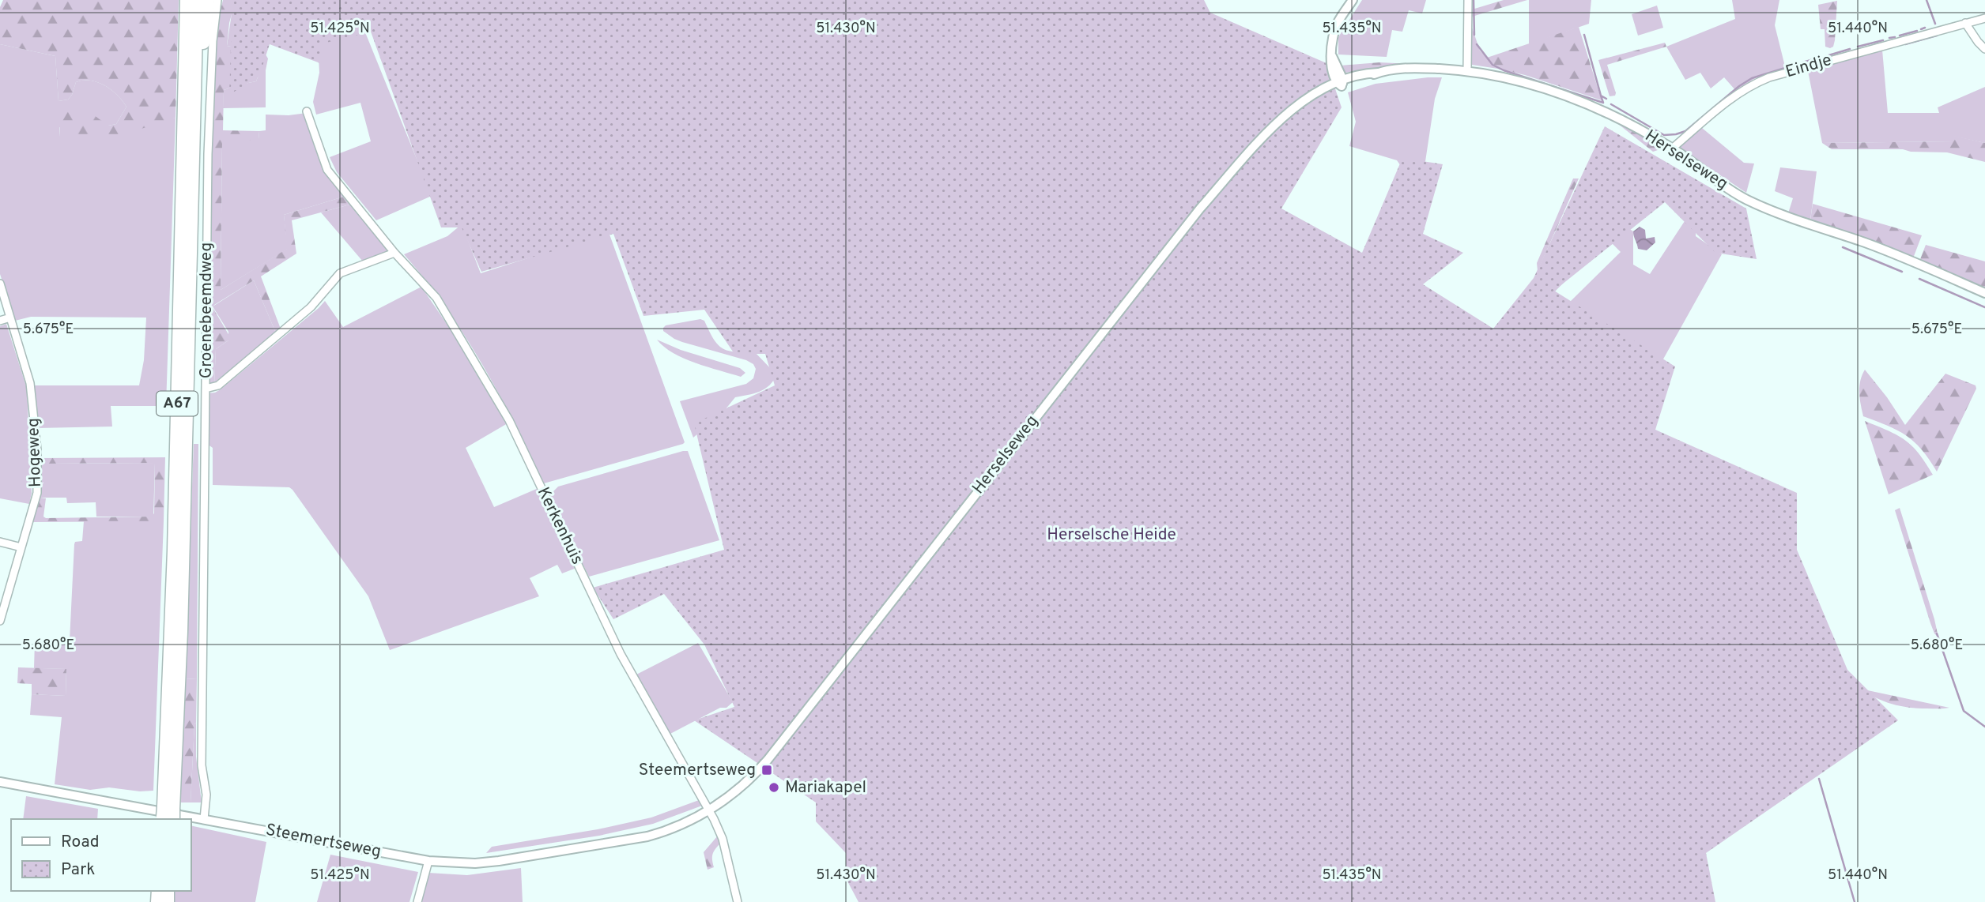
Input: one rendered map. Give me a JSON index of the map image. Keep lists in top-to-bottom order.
{
  "streets": {
    "highway": ["A67"],
    "street": [
      "Eindje",
      "Herselseweg",
      "Groenebeemdweg",
      "Hogeweg",
      "Kerkenhuis",
      "Steemertseweg"
    ]
  },
  "crossings": [
    ["Eindje", "Herselseweg"],
    ["Herselseweg", "Kerkenhuis"],
    ["Herselseweg", "Steemertseweg"],
    ["Groenebeemdweg", "Steemertseweg"],
    ["Kerkenhuis", "Steemertseweg"]
  ],
  "parks": ["Herselsche Heide"],
  "places": {
    "transit": ["Steemertseweg"],
    "other": ["Mariakapel"]
  },
  "legend": ["Road", "Park"],
  "coordinates": [
    "51.425°N",
    "51.430°N",
    "51.435°N",
    "51.440°N",
    "5.675°E",
    "5.680°E"
  ]
}
